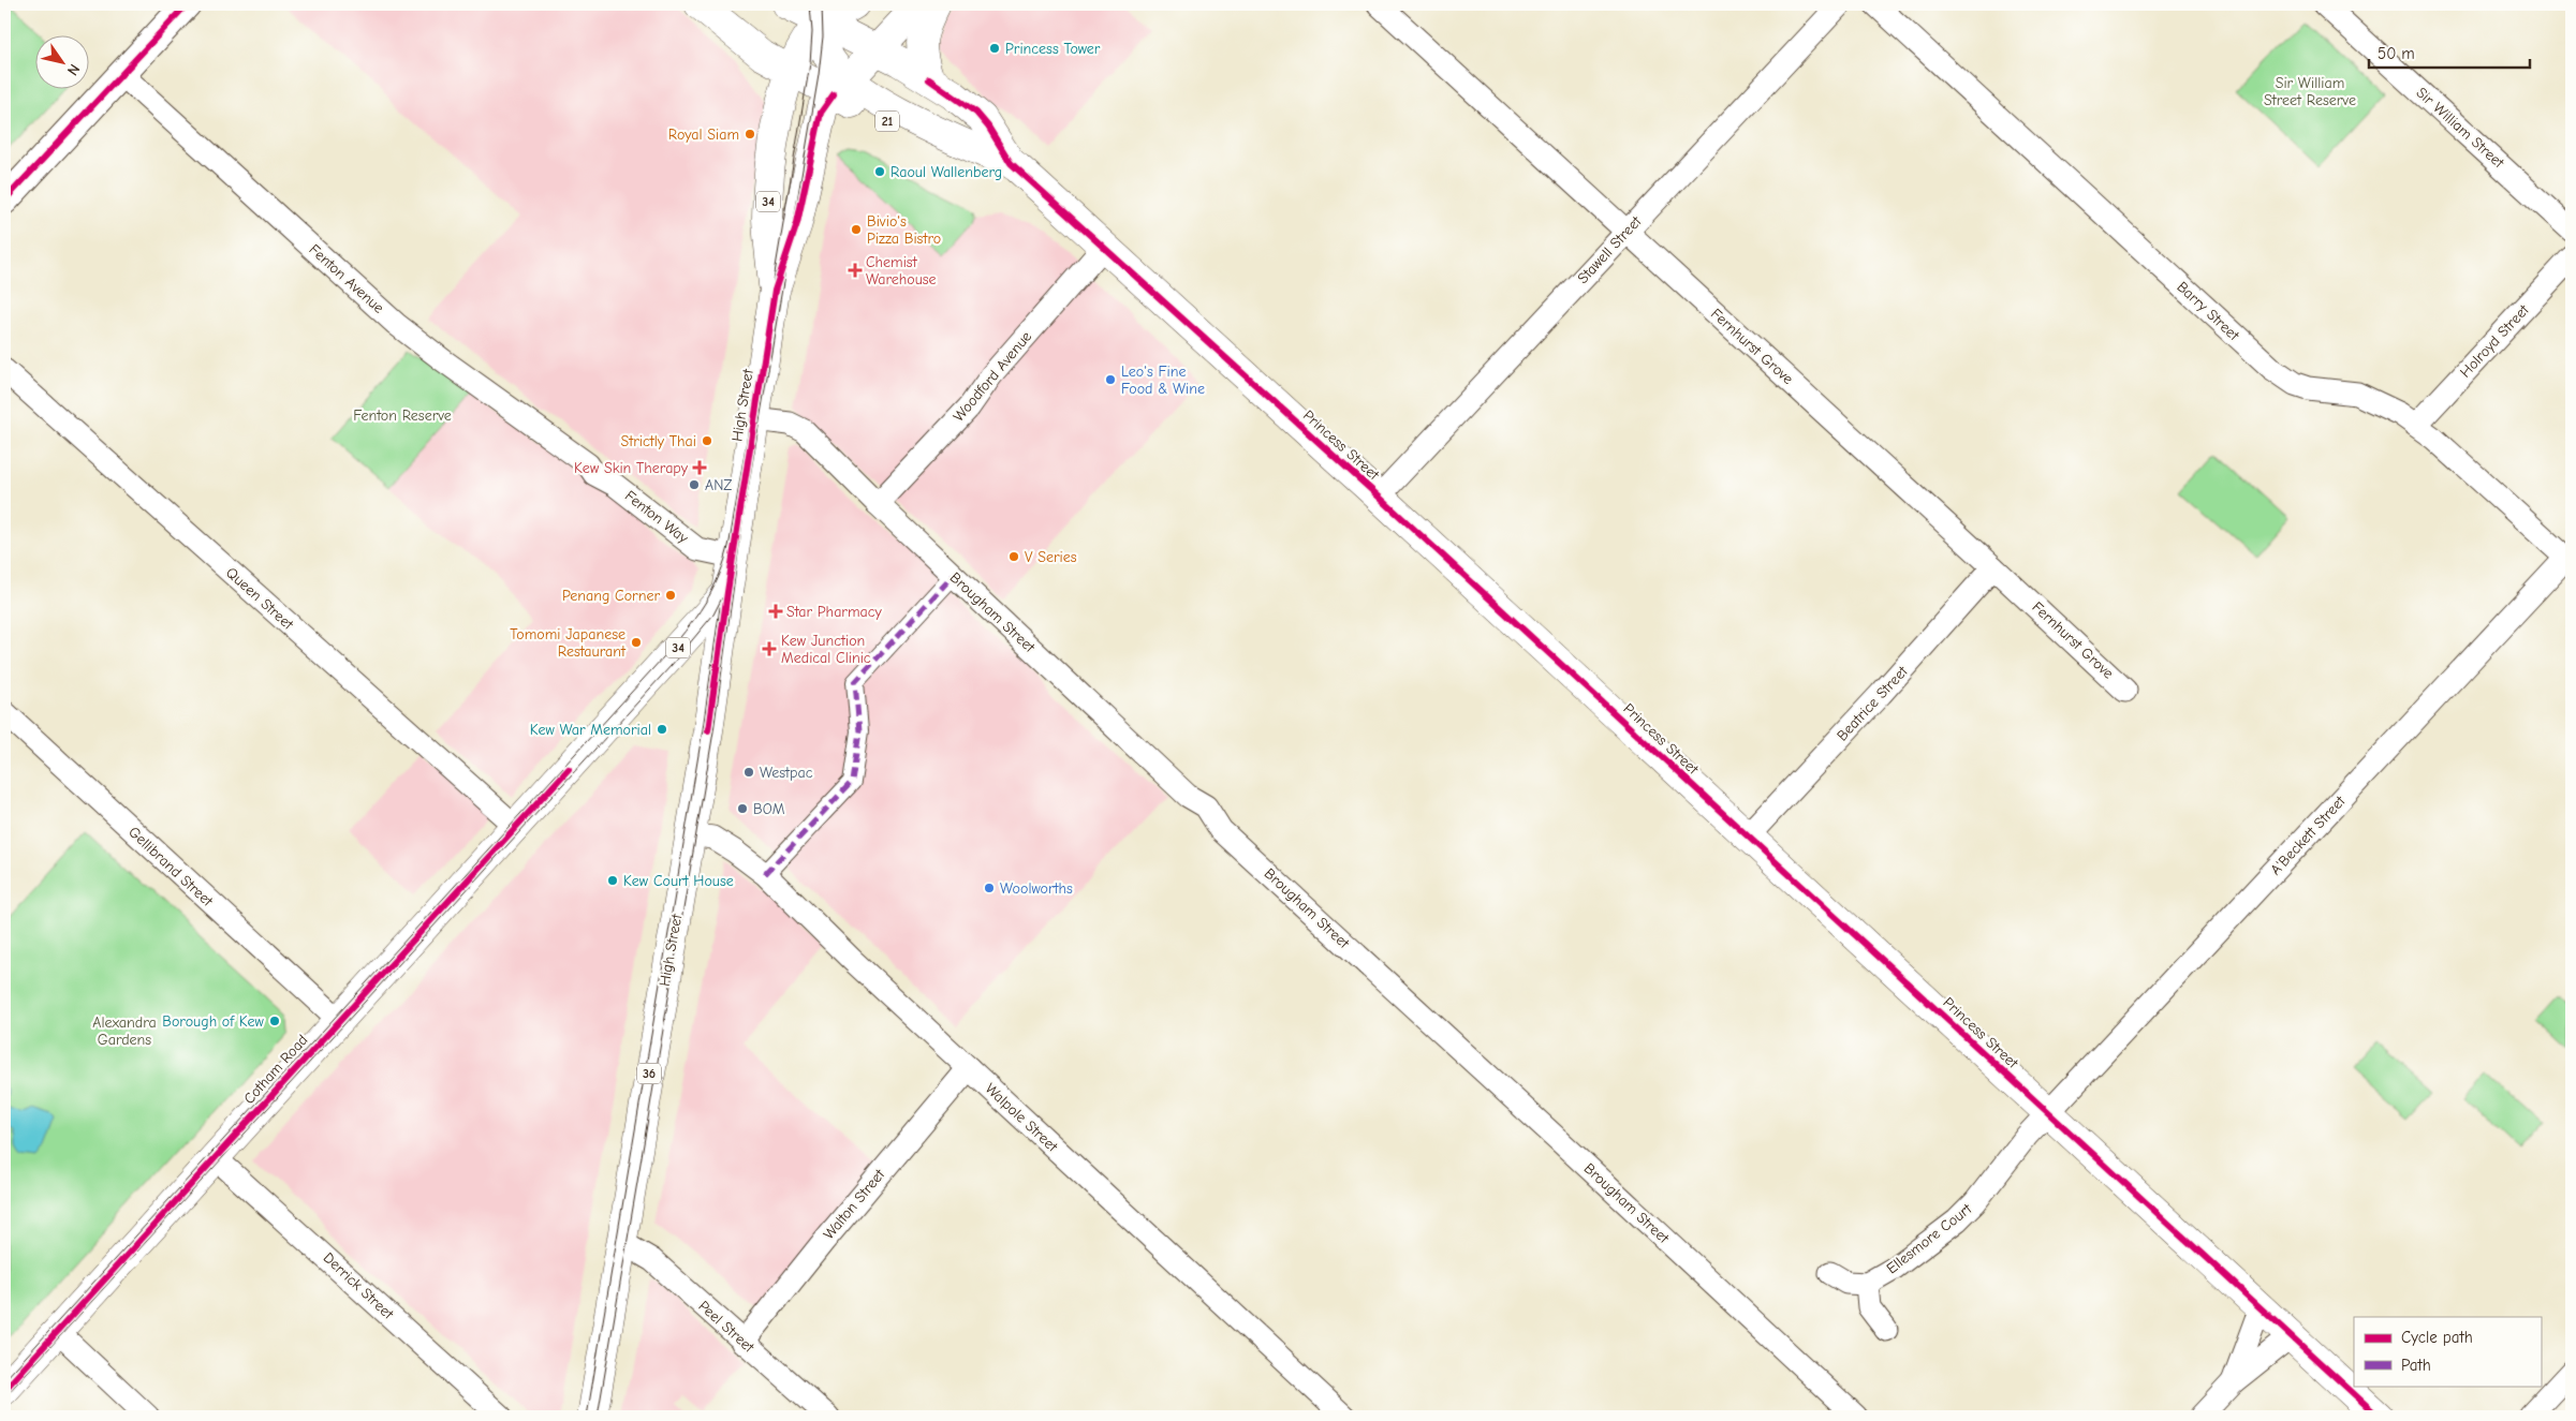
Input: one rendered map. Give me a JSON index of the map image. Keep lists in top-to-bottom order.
{
  "streets": {
    "main road": [
      "21",
      "34",
      "High Street",
      "Princess Street",
      "Cotham Road",
      "36"
    ],
    "street": [
      "Sir William Street",
      "Stawell Street",
      "Fenton Avenue",
      "Barry Street",
      "Holroyd Street",
      "Fernhurst Grove",
      "Woodford Avenue",
      "Fenton Way",
      "Queen Street",
      "Brougham Street",
      "Beatrice Street",
      "A'Beckett Street",
      "Gellibrand Street",
      "Walpole Street",
      "Walton Street",
      "Ellesmore Court",
      "Derrick Street",
      "Peel Street"
    ]
  },
  "crossings": [
    ["21", "High Street"],
    ["21", "Princess Street"],
    ["34", "High Street"],
    ["34", "Princess Street"],
    ["Stawell Street", "Fernhurst Grove"],
    ["Stawell Street", "Princess Street"],
    ["Fenton Avenue", "Fenton Way"],
    ["Barry Street", "Holroyd Street"],
    ["Barry Street", "A'Beckett Street"],
    ["Fernhurst Grove", "Beatrice Street"],
    ["Woodford Avenue", "Princess Street"],
    ["Woodford Avenue", "Brougham Street"],
    ["High Street", "Princess Street"],
    ["High Street", "Fenton Way"],
    ["High Street", "Brougham Street"],
    ["High Street", "Cotham Road"],
    ["High Street", "Walpole Street"],
    ["High Street", "Peel Street"],
    ["Princess Street", "Beatrice Street"],
    ["Princess Street", "A'Beckett Street"],
    ["Princess Street", "Ellesmore Court"],
    ["Queen Street", "Cotham Road"],
    ["A'Beckett Street", "Ellesmore Court"],
    ["Gellibrand Street", "Cotham Road"],
    ["Cotham Road", "Derrick Street"],
    ["Walpole Street", "Walton Street"],
    ["Walton Street", "Peel Street"]
  ],
  "parks": ["Sir William Street Reserve", "Fenton Reserve", "Alexandra Gardens"],
  "places": {
    "other": [
      "Princess Tower",
      "Royal Siam",
      "Raoul Wallenberg",
      "Bivio's Pizza Bistro",
      "Leo's Fine Food & Wine",
      "Strictly Thai",
      "ANZ",
      "V Series",
      "Penang Corner",
      "Tomomi Japanese Restaurant",
      "Kew War Memorial",
      "Westpac",
      "BOM",
      "Kew Court House",
      "Woolworths",
      "Borough of Kew"
    ],
    "health": [
      "Chemist Warehouse",
      "Kew Skin Therapy",
      "Star Pharmacy",
      "Kew Junction Medical Clinic"
    ]
  },
  "legend": ["Cycle path", "Path"],
  "scale_bar": "50 m",
  "north": "bottom right"
}
